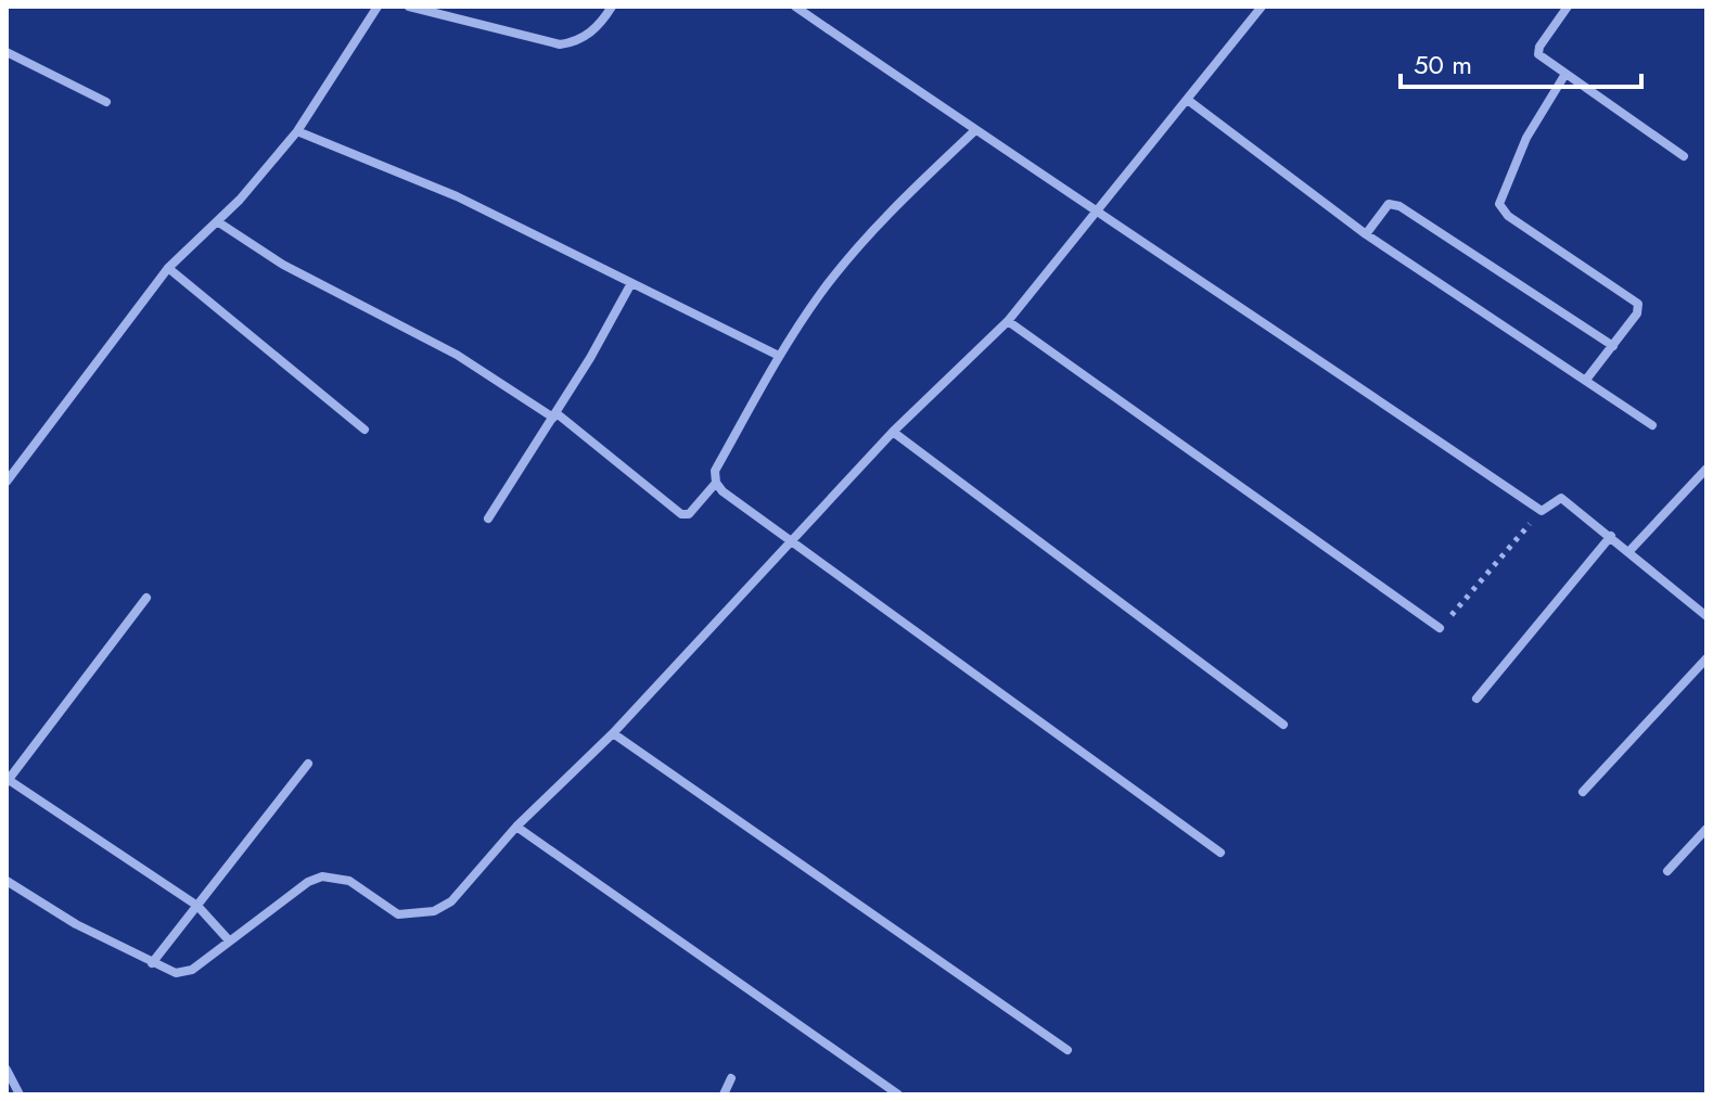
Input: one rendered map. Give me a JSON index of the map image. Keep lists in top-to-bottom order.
{
  "scale_bar": "50 m"
}
